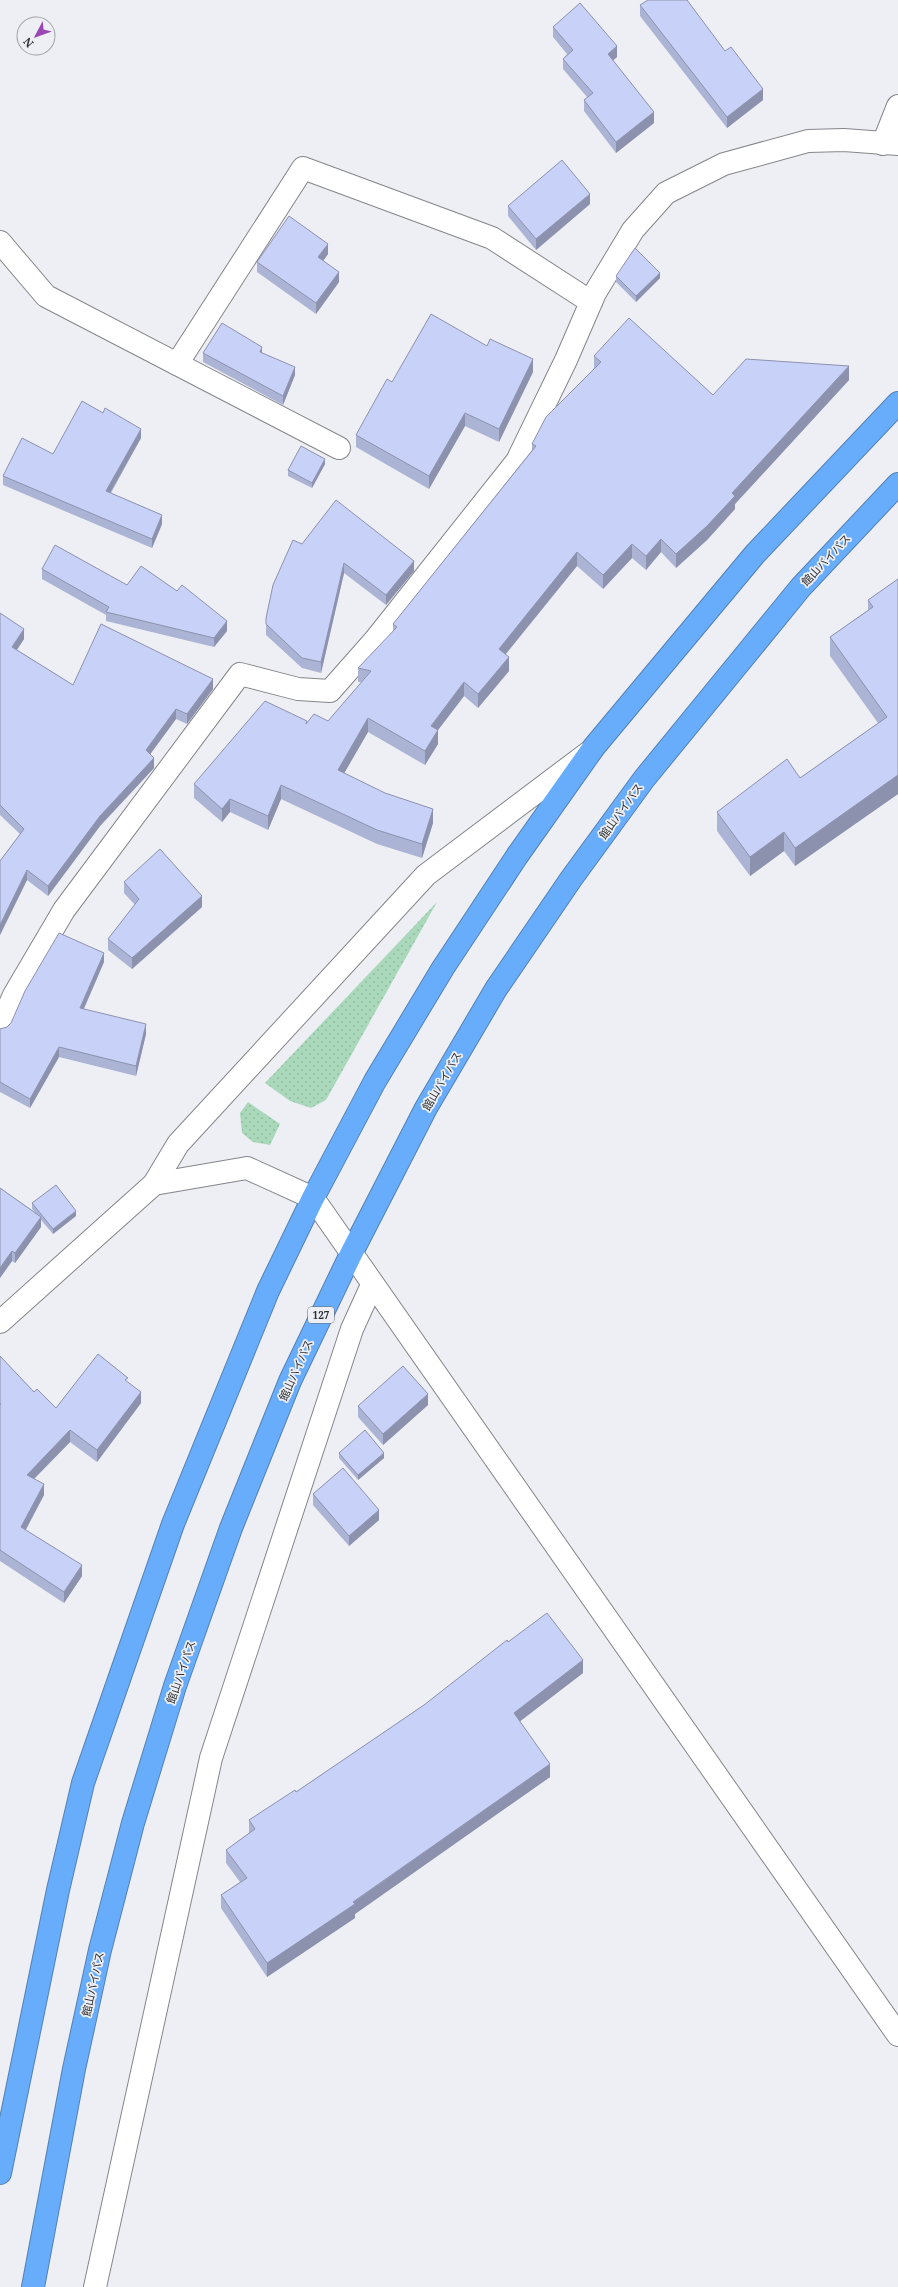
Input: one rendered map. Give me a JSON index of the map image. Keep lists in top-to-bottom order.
{
  "streets": {
    "highway": ["館山バイパス", "127"]
  },
  "north": "bottom left"
}
